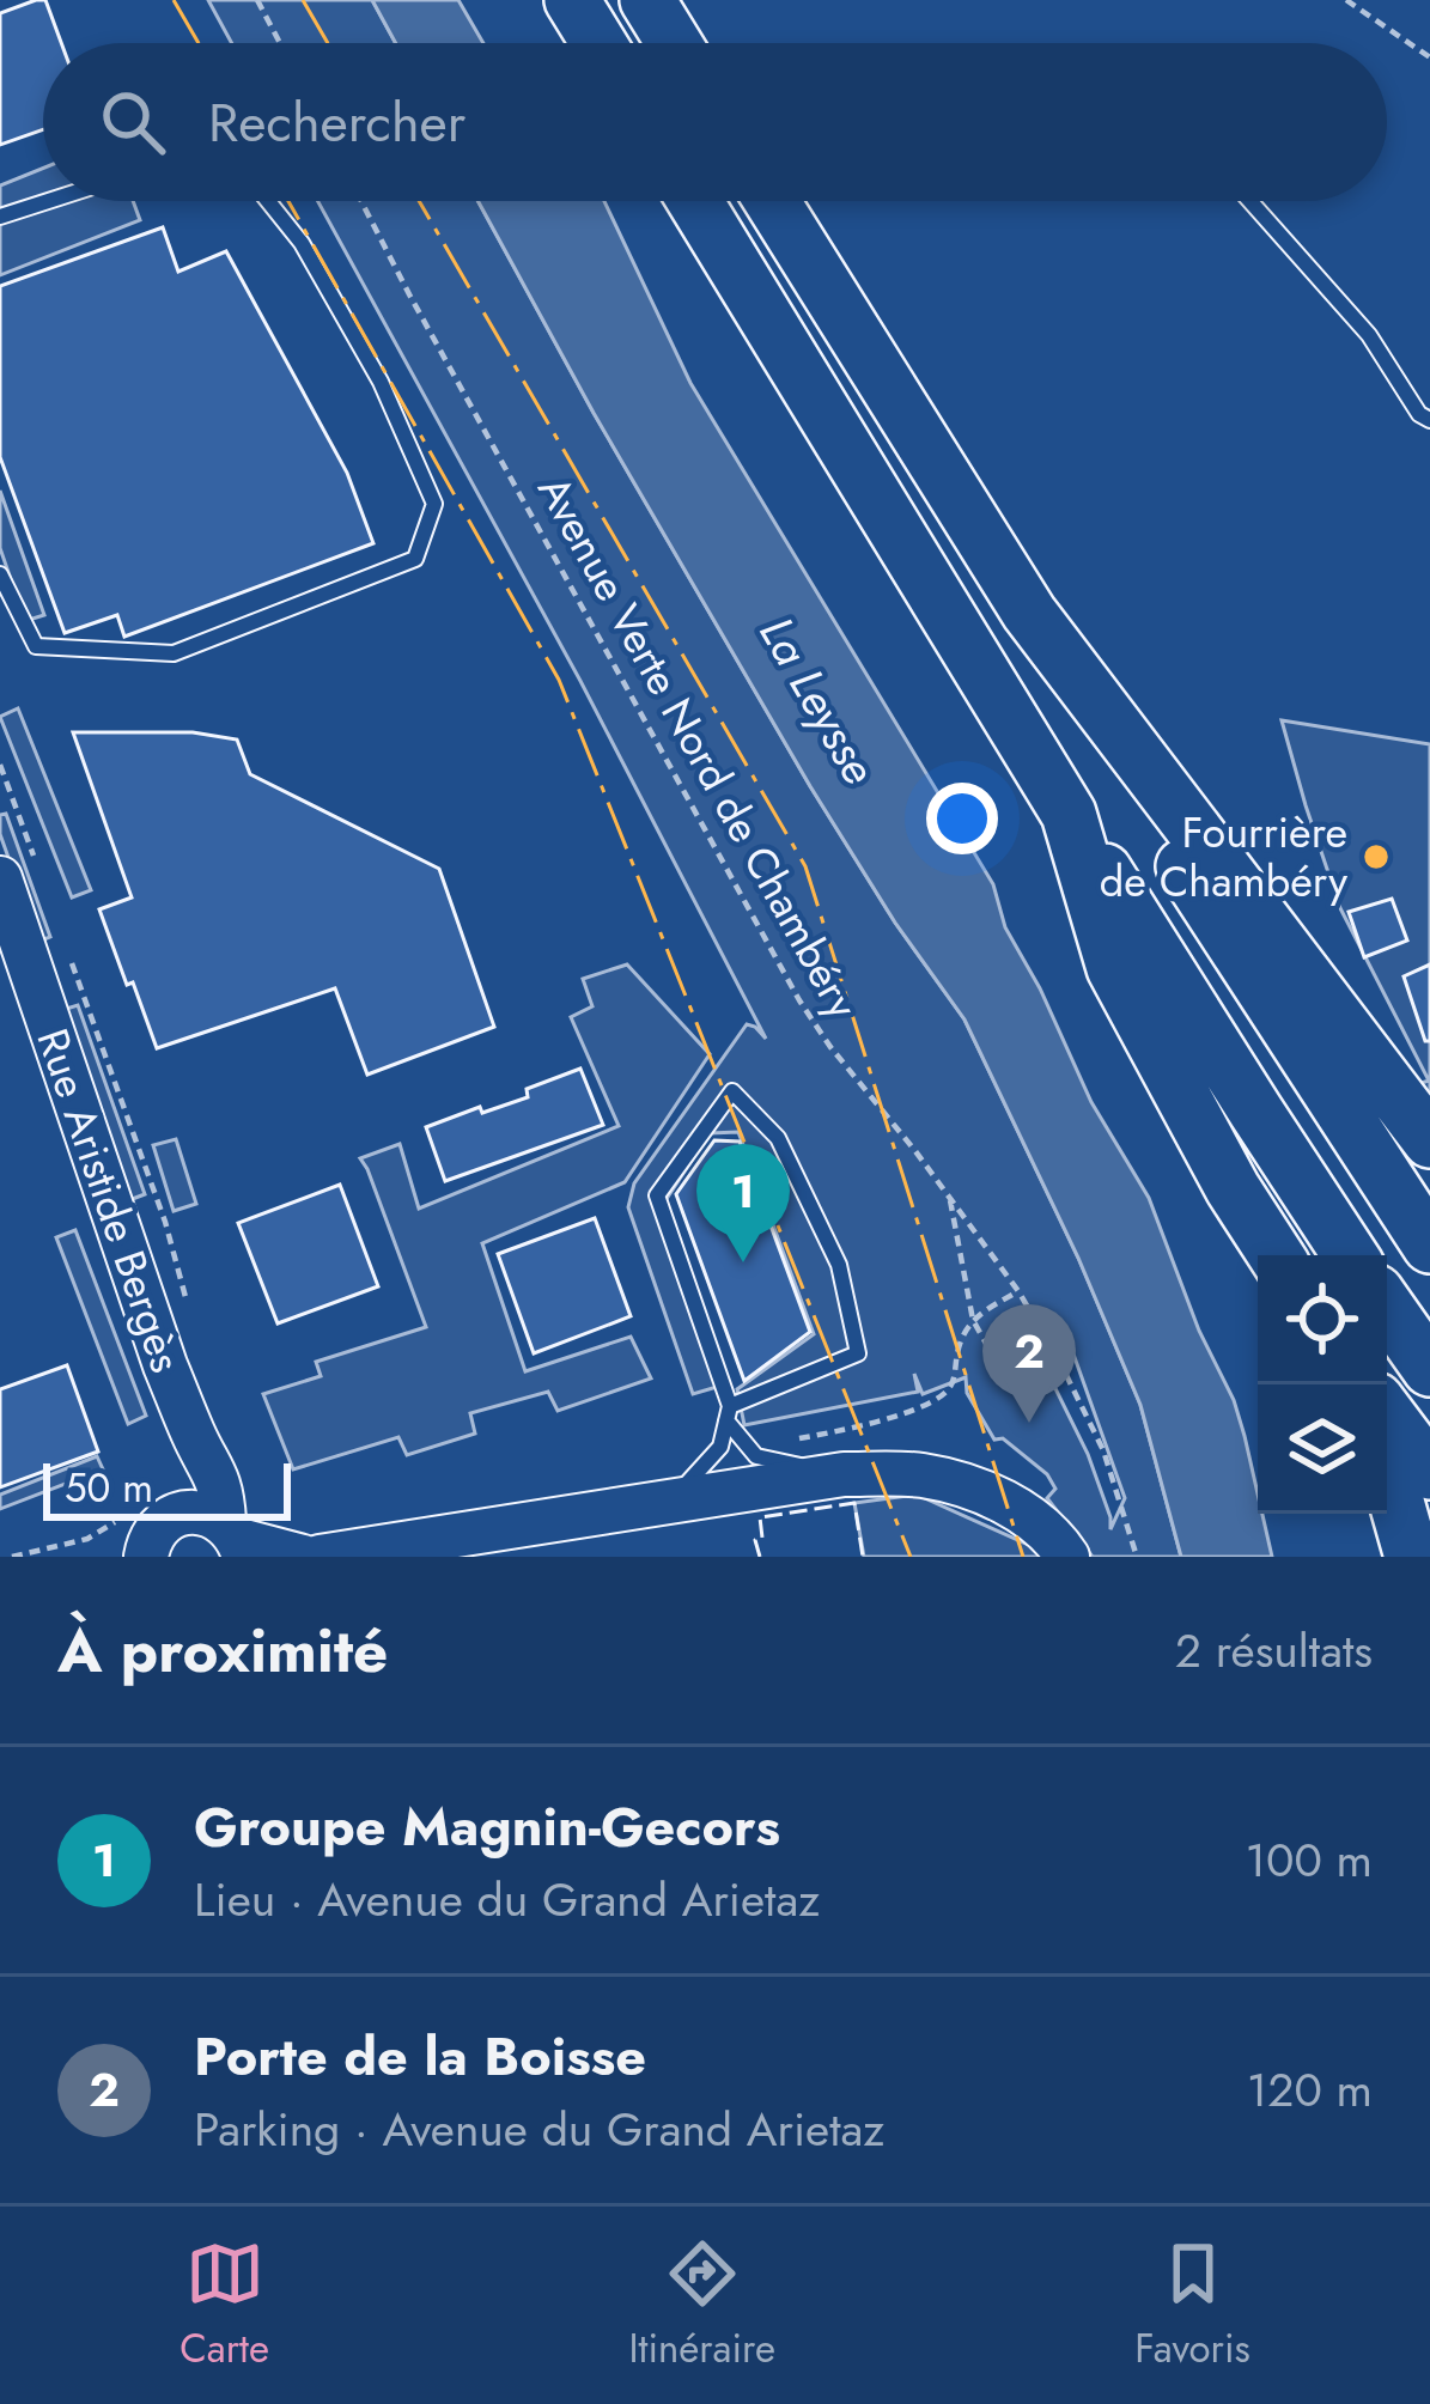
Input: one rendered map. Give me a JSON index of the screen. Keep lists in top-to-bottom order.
{
  "streets": {
    "main road": ["Rue Aristide Bergès"],
    "path": ["Avenue Verte Nord de Chambéry"]
  },
  "water": ["La Leysse"],
  "places": ["Fourrière de Chambéry"],
  "scale_bar": "50 m",
  "page": {
    "search": "Rechercher",
    "pins": ["1", "2"],
    "scale": "50 m",
    "heading": ["À proximité", "2 résultats"],
    "list": [
      {
        "mark": "1",
        "name": "Groupe Magnin-Gecors",
        "note": "Lieu · Avenue du Grand Arietaz",
        "value": "100 m"
      },
      {
        "mark": "2",
        "name": "Porte de la Boisse",
        "note": "Parking · Avenue du Grand Arietaz",
        "value": "120 m"
      }
    ],
    "nav": ["Carte", "Itinéraire", "Favoris"]
  }
}
